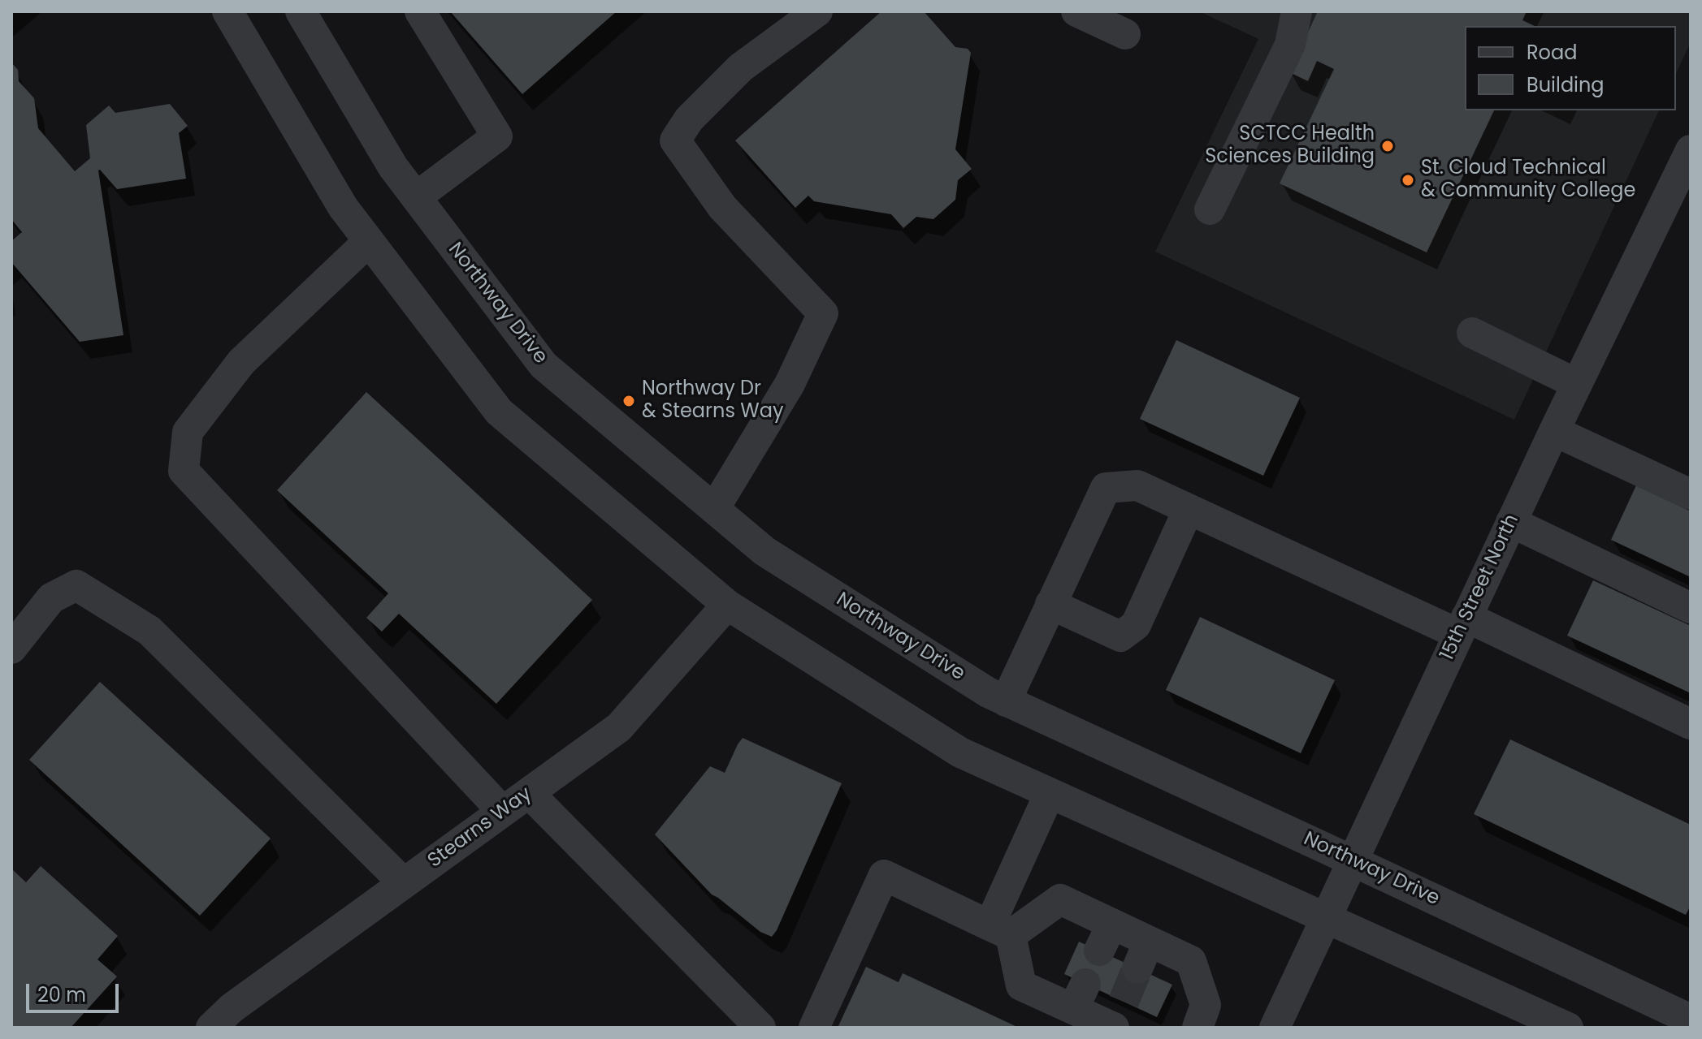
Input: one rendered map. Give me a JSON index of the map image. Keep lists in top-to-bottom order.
{
  "streets": {
    "street": ["Northway Drive", "15th Street North", "Stearns Way"]
  },
  "crossings": [
    ["Northway Drive", "15th Street North"]
  ],
  "places": ["SCTCC Health Sciences Building", "St. Cloud Technical & Community College", "Northway Dr & Stearns Way"],
  "legend": ["Road", "Building"],
  "scale_bar": "20 m"
}
